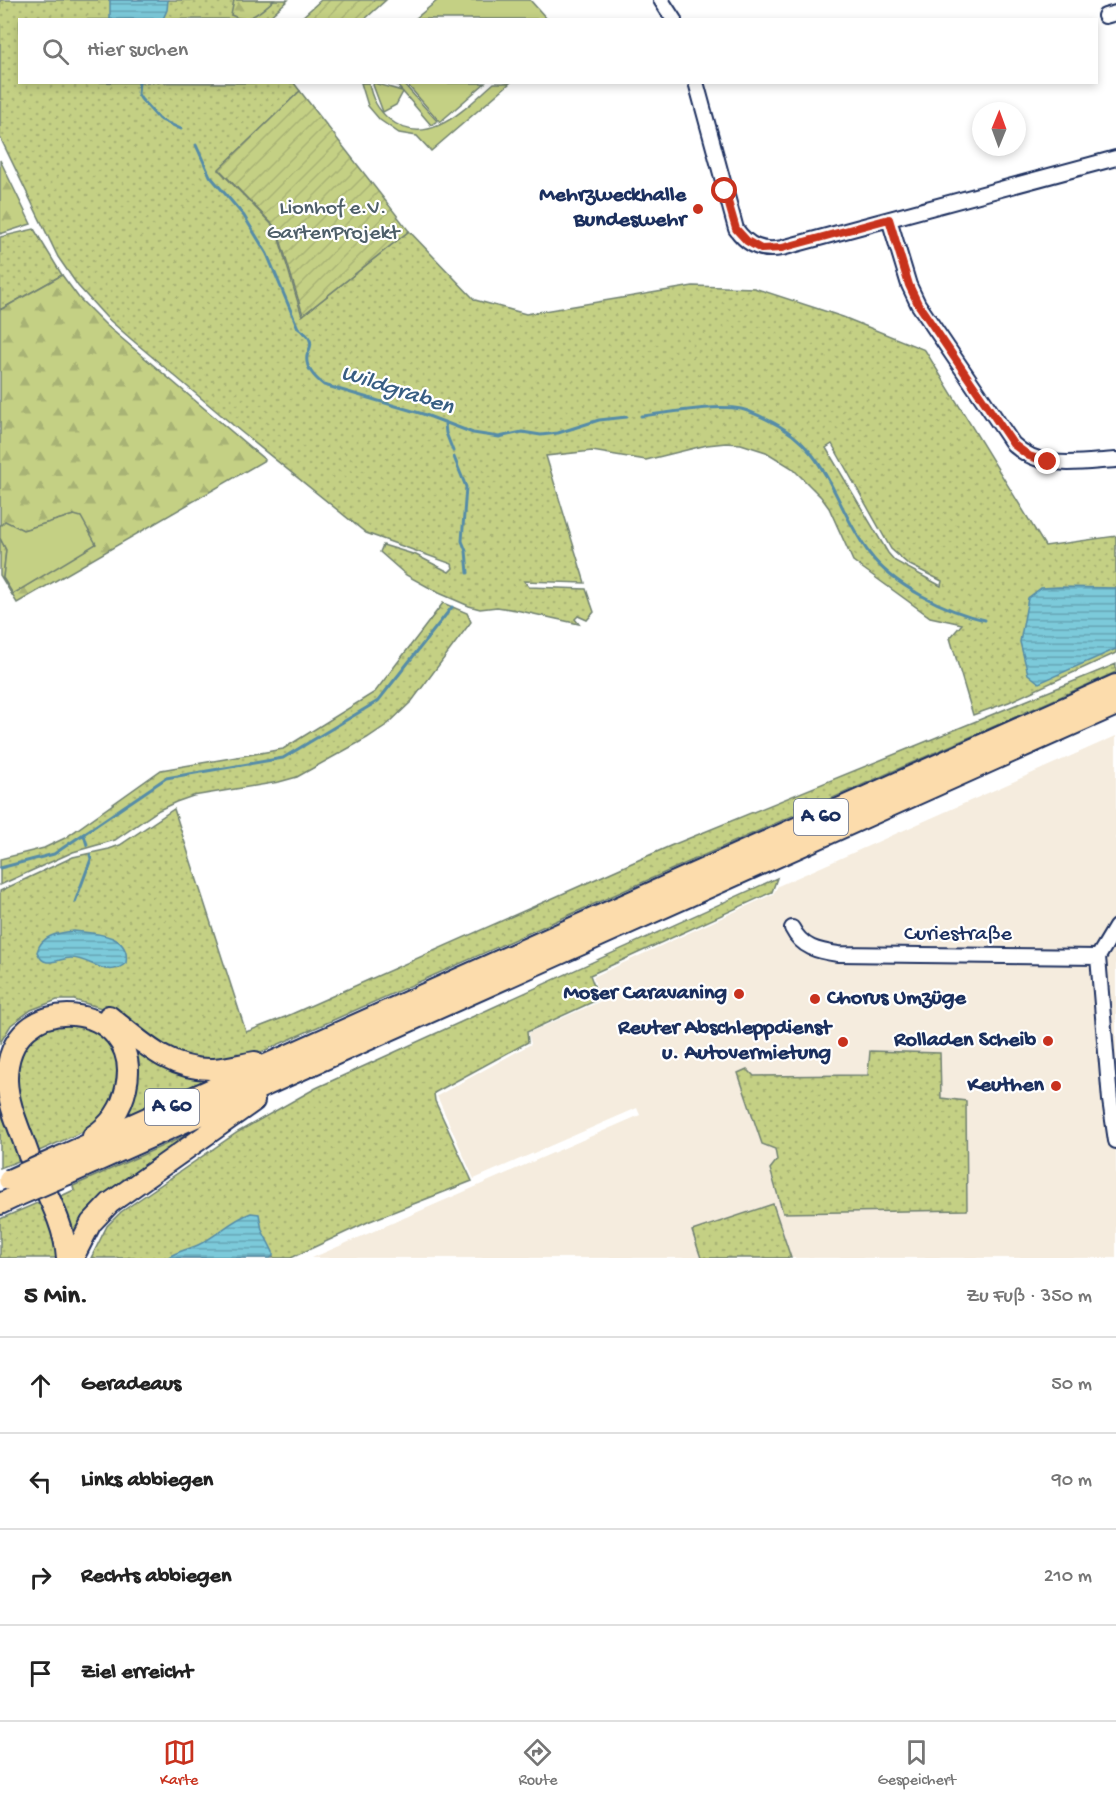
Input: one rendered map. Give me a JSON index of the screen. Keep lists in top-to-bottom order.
{
  "streets": {
    "highway": ["A 60"],
    "street": ["Curiestraße"]
  },
  "water": ["Wildgraben"],
  "parks": ["Lionhof e.V. GartenProjekt"],
  "places": [
    "Mehrzweckhalle Bundeswehr",
    "Moser Caravaning",
    "Chorus Umzüge",
    "Rolladen Scheib",
    "Reuter Abschleppdienst u. Autovermietung",
    "Keuthen"
  ],
  "north": "top",
  "page": {
    "search": "Hier suchen",
    "heading": ["5 Min.", "Zu Fuß · 350 m"],
    "list": [
      ["Geradeaus", "50 m"],
      ["Links abbiegen", "90 m"],
      ["Rechts abbiegen", "210 m"],
      "Ziel erreicht"
    ],
    "nav": ["Karte", "Route", "Gespeichert"]
  }
}
